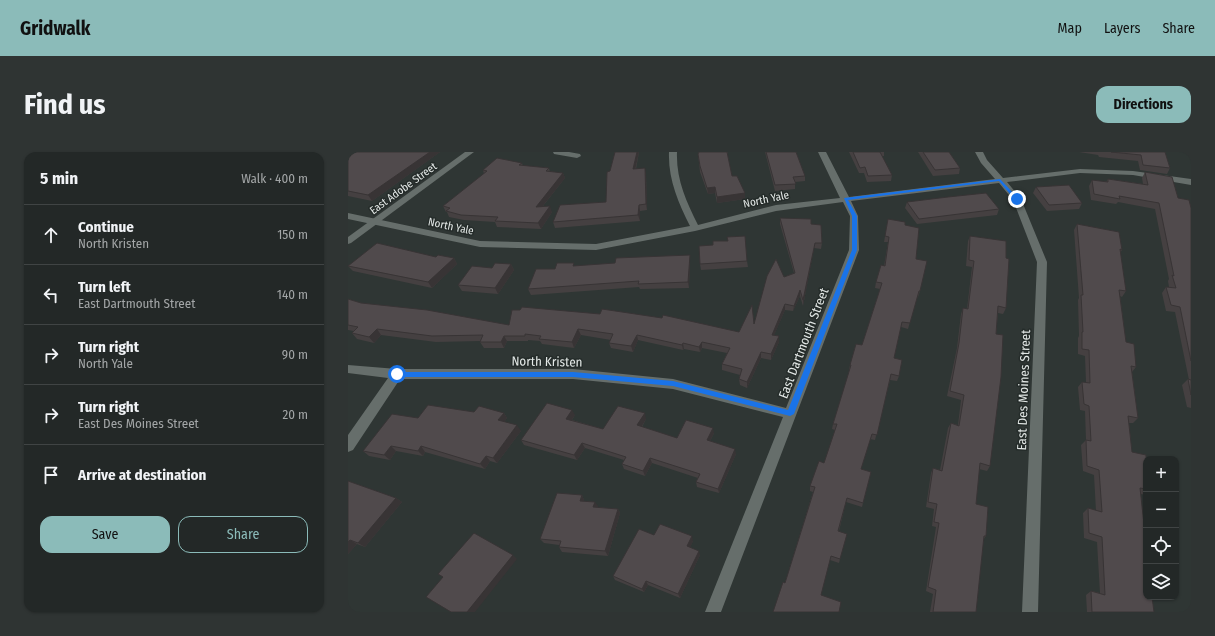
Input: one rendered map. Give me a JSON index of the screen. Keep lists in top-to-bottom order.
{
  "streets": {
    "street": [
      "East Adobe Street",
      "North Yale",
      "East Dartmouth Street",
      "North Kristen",
      "East Des Moines Street"
    ]
  },
  "crossings": [
    ["East Adobe Street", "North Yale"],
    ["North Yale", "East Dartmouth Street"],
    ["North Yale", "East Des Moines Street"],
    ["East Dartmouth Street", "North Kristen"]
  ],
  "page": {
    "header": "Gridwalk",
    "nav": ["Map", "Layers", "Share"],
    "buttons": [
      "Directions",
      ["Save", "Share"]
    ],
    "title": "Find us",
    "heading": ["5 min", "Walk · 400 m"],
    "list": [
      ["Continue", "North Kristen", "150 m"],
      ["Turn left", "East Dartmouth Street", "140 m"],
      ["Turn right", "North Yale", "90 m"],
      ["Turn right", "East Des Moines Street", "20 m"],
      "Arrive at destination"
    ],
    "map_buttons": ["+", "−"]
  }
}
